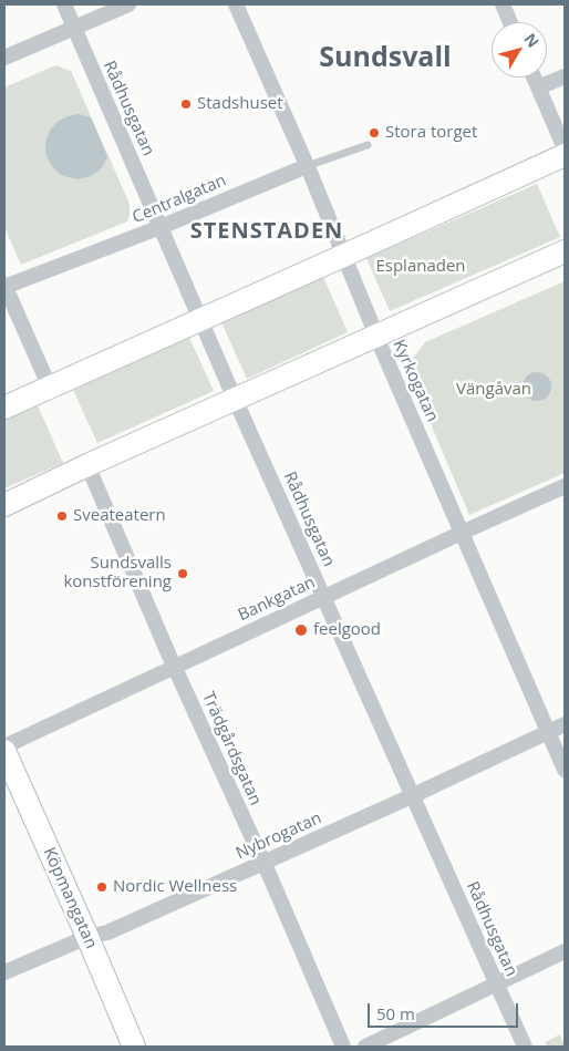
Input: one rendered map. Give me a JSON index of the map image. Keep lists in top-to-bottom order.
{
  "streets": {
    "street": [
      "Rådhusgatan",
      "Centralgatan",
      "Kyrkogatan",
      "Bankgatan",
      "Trädgårdsgatan",
      "Nybrogatan",
      "Köpmangatan"
    ]
  },
  "crossings": [
    ["Rådhusgatan", "Centralgatan"],
    ["Rådhusgatan", "Bankgatan"],
    ["Rådhusgatan", "Nybrogatan"],
    ["Centralgatan", "Kyrkogatan"],
    ["Kyrkogatan", "Bankgatan"],
    ["Kyrkogatan", "Nybrogatan"],
    ["Bankgatan", "Trädgårdsgatan"],
    ["Bankgatan", "Köpmangatan"],
    ["Trädgårdsgatan", "Nybrogatan"],
    ["Nybrogatan", "Köpmangatan"]
  ],
  "districts": ["Sundsvall", "STENSTADEN"],
  "parks": ["Esplanaden", "Vängåvan"],
  "places": [
    "Stadshuset",
    "Stora torget",
    "Sveateatern",
    "Sundsvalls konstförening",
    "feelgood",
    "Nordic Wellness"
  ],
  "scale_bar": "50 m",
  "north": "top right"
}
